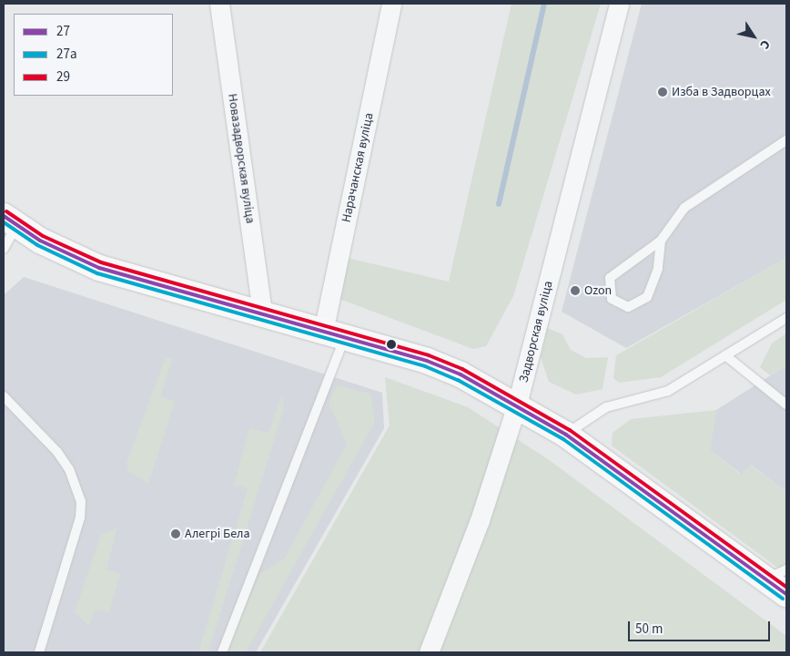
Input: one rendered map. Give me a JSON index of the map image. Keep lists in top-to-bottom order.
{
  "streets": {
    "street": ["Новазадворская вуліца", "Нарачанская вуліца", "Задворская вуліца"]
  },
  "places": ["Изба в Задворцах", "Ozon", "Алегрі Бела"],
  "lines": ["transit line 29", "transit line 27", "transit line 27а"],
  "legend": ["27", "27а", "29"],
  "scale_bar": "50 m",
  "north": "bottom right"
}
